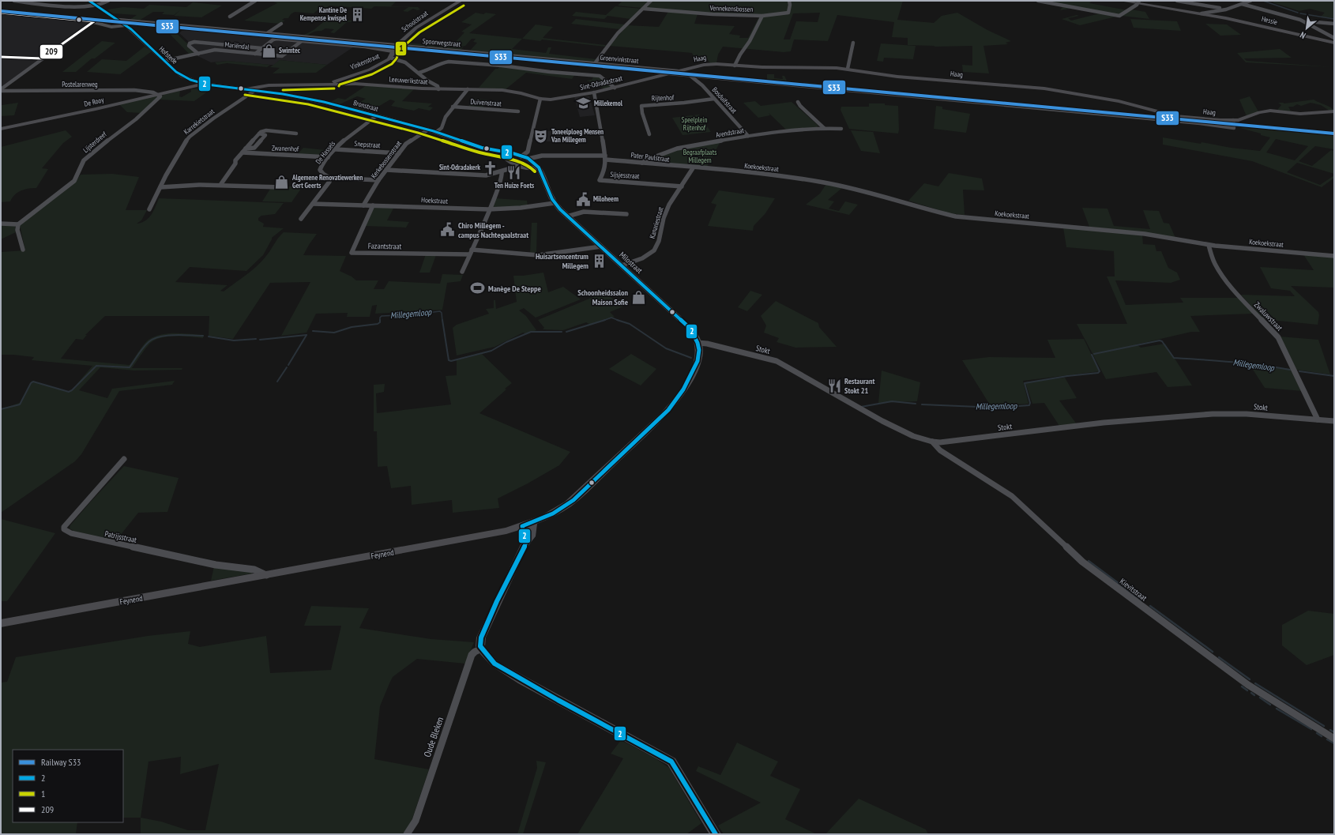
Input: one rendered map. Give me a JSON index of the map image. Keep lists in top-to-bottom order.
{
  "streets": {
    "street": [
      "Vennekensbossen",
      "Hessie",
      "Schoolstraat",
      "Spoorwegstraat",
      "Mariëndal",
      "Hofstede",
      "Haag",
      "Groenvinkstraat",
      "Vinkenstraat",
      "Leeuwerikstraat",
      "Sint-Odradastraat",
      "Postelarenweg",
      "Rijtenhof",
      "Bosduifstraat",
      "De Rooy",
      "Duivenstraat",
      "Bronstraat",
      "Karrekietstraat",
      "Arendstraat",
      "Lijsterdreef",
      "Snepstraat",
      "Zwanenhof",
      "De Hassels",
      "Pater Paulstraat",
      "Kerkebossenstraat",
      "Koekoekstraat",
      "Sijsjesstraat",
      "Hoekstraat",
      "Kanariestraat",
      "Fazantstraat",
      "Milostraat",
      "Zwaluwstraat",
      "Stokt",
      "Patrijsstraat",
      "Feynend",
      "Kievitstraat",
      "Oude Bleken"
    ]
  },
  "crossings": [
    ["Vennekensbossen", "Haag"],
    ["Vennekensbossen", "Groenvinkstraat"],
    ["Schoolstraat", "Spoorwegstraat"],
    ["Schoolstraat", "Mariëndal"],
    ["Schoolstraat", "Vinkenstraat"],
    ["Spoorwegstraat", "Mariëndal"],
    ["Spoorwegstraat", "Groenvinkstraat"],
    ["Spoorwegstraat", "Vinkenstraat"],
    ["Mariëndal", "Hofstede"],
    ["Mariëndal", "Vinkenstraat"],
    ["Hofstede", "Leeuwerikstraat"],
    ["Hofstede", "De Rooy"],
    ["Hofstede", "Bronstraat"],
    ["Hofstede", "Karrekietstraat"],
    ["Haag", "Groenvinkstraat"],
    ["Haag", "Sint-Odradastraat"],
    ["Groenvinkstraat", "Sint-Odradastraat"],
    ["Vinkenstraat", "Leeuwerikstraat"],
    ["Leeuwerikstraat", "Sint-Odradastraat"],
    ["Leeuwerikstraat", "Duivenstraat"],
    ["Leeuwerikstraat", "Bronstraat"],
    ["Leeuwerikstraat", "Karrekietstraat"],
    ["Sint-Odradastraat", "Sijsjesstraat"],
    ["Postelarenweg", "De Rooy"],
    ["Postelarenweg", "Lijsterdreef"],
    ["Rijtenhof", "Bosduifstraat"],
    ["Bosduifstraat", "Arendstraat"],
    ["De Rooy", "Lijsterdreef"],
    ["Duivenstraat", "Bronstraat"],
    ["Bronstraat", "Karrekietstraat"],
    ["Bronstraat", "De Hassels"],
    ["Bronstraat", "Pater Paulstraat"],
    ["Bronstraat", "Kerkebossenstraat"],
    ["Arendstraat", "Pater Paulstraat"],
    ["Snepstraat", "De Hassels"],
    ["Snepstraat", "Kerkebossenstraat"],
    ["Zwanenhof", "De Hassels"],
    ["Pater Paulstraat", "Koekoekstraat"],
    ["Pater Paulstraat", "Sijsjesstraat"],
    ["Pater Paulstraat", "Kanariestraat"],
    ["Kerkebossenstraat", "Hoekstraat"],
    ["Koekoekstraat", "Kanariestraat"],
    ["Koekoekstraat", "Zwaluwstraat"],
    ["Sijsjesstraat", "Kanariestraat"],
    ["Hoekstraat", "Fazantstraat"],
    ["Hoekstraat", "Milostraat"],
    ["Kanariestraat", "Milostraat"],
    ["Milostraat", "Stokt"],
    ["Milostraat", "Feynend"],
    ["Zwaluwstraat", "Stokt"],
    ["Stokt", "Kievitstraat"],
    ["Patrijsstraat", "Feynend"]
  ],
  "water": ["Millegemloop"],
  "parks": ["Speelplein Rijtenhof", "Begraafplaats Millegem"],
  "places": {
    "building": ["Kantine De Kempense kwispel", "Huisartsencentrum Millegem"],
    "shop": ["Swimtec", "Algemene Renovatiewerken Gert Geerts", "Schoonheidssalon Maison Sofie"],
    "school or university": ["Millekemol"],
    "theatre": ["Toneelploeg Mensen Van Millegem"],
    "church": ["Sint-Odradakerk"],
    "restaurant": ["Ten Huize Foets", "Restaurant Stokt 21"],
    "public building": ["Miloheem", "Chiro Millegem - campus Nachtegaalstraat"],
    "sports": ["Manège De Steppe"]
  },
  "lines": [
    "transit line 2",
    "transit line 1",
    "rail line S33",
    "transit line 209"
  ],
  "legend": [
    "Railway S33",
    "2",
    "1",
    "209"
  ],
  "north": "bottom left"
}
